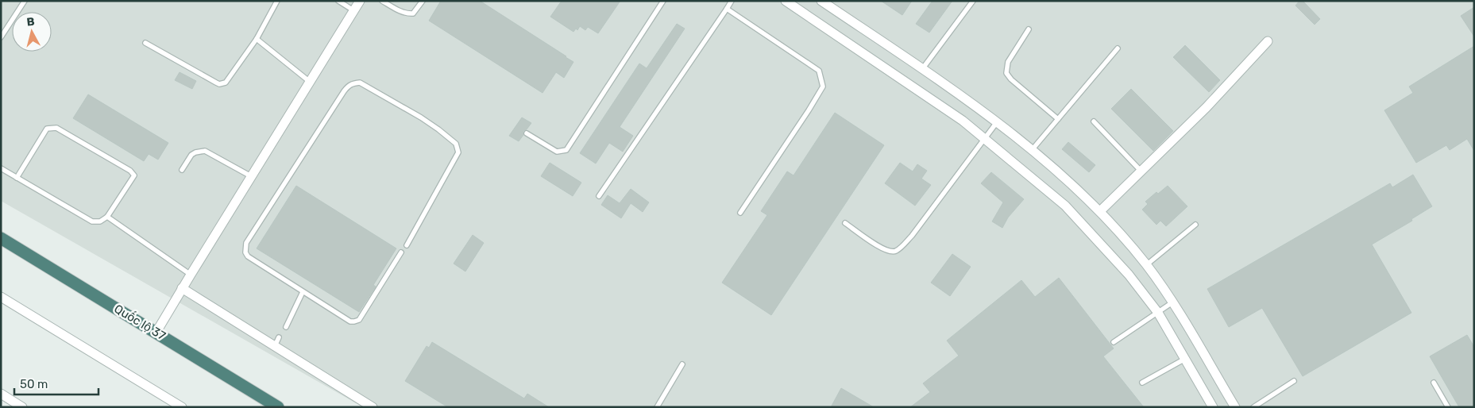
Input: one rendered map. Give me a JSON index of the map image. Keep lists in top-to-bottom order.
{
  "streets": {
    "highway": ["Quốc lộ 37"]
  },
  "scale_bar": "50 m",
  "north": "top"
}
